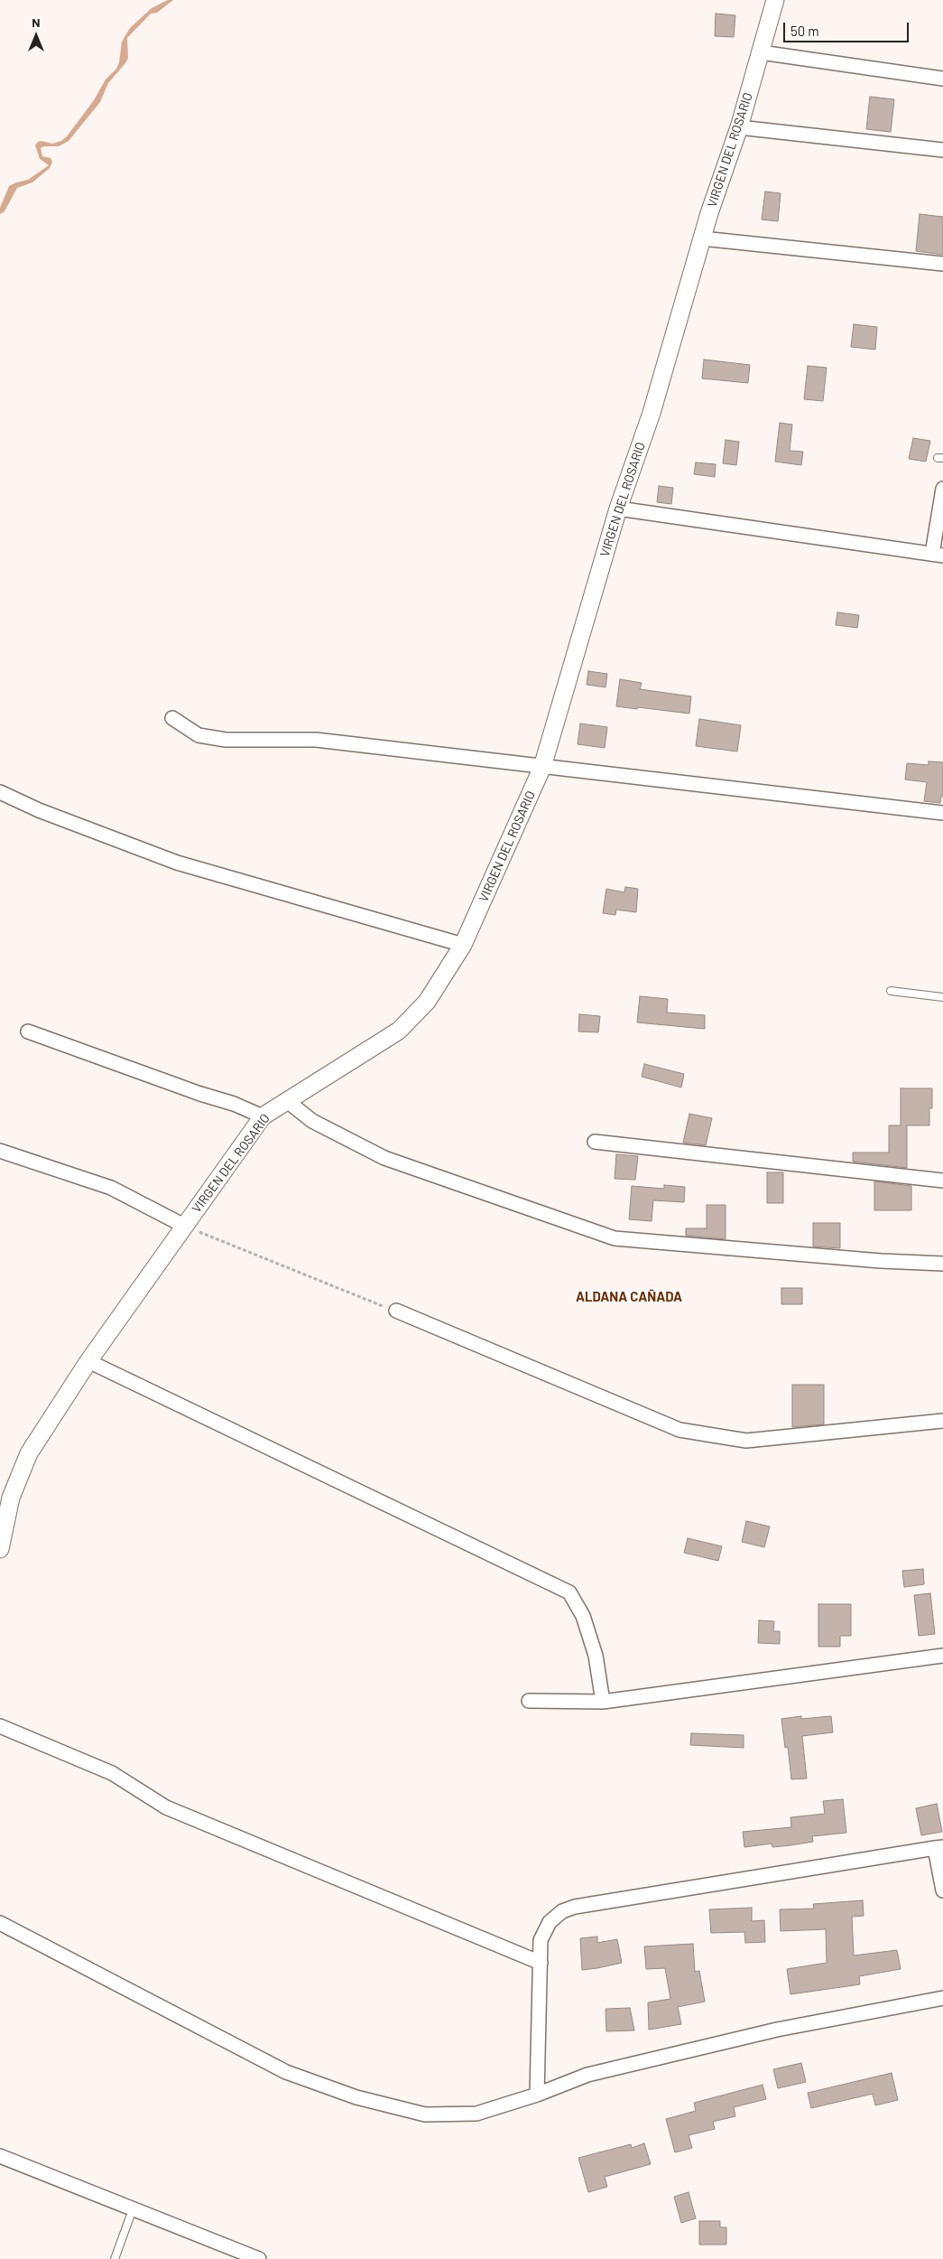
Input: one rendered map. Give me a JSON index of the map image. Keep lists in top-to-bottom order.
{
  "streets": {
    "street": ["VIRGEN DEL ROSARIO"]
  },
  "districts": ["ALDANA CAÑADA"],
  "scale_bar": "50 m",
  "north": "top"
}
